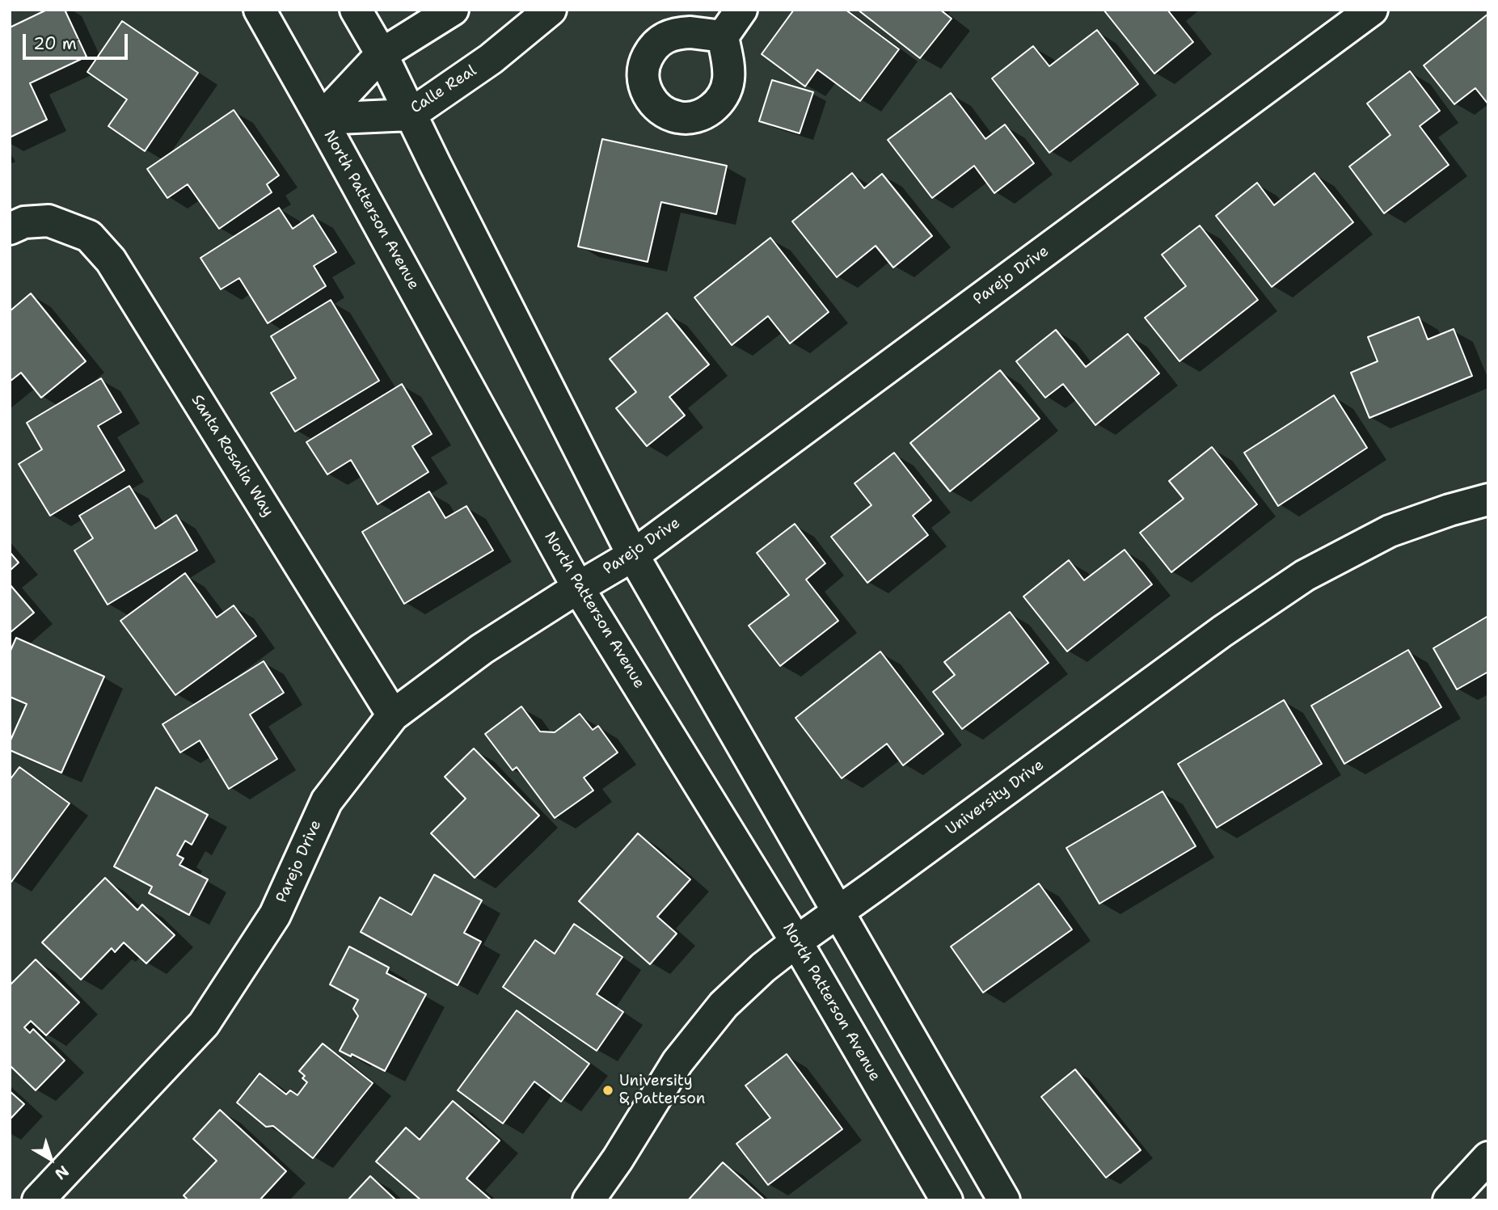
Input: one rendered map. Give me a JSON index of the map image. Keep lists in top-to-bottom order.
{
  "streets": {
    "street": [
      "Calle Real",
      "North Patterson Avenue",
      "Parejo Drive",
      "Santa Rosalia Way",
      "University Drive"
    ]
  },
  "crossings": [
    ["Calle Real", "North Patterson Avenue"],
    ["North Patterson Avenue", "Parejo Drive"],
    ["North Patterson Avenue", "University Drive"],
    ["Parejo Drive", "Santa Rosalia Way"]
  ],
  "places": ["University & Patterson"],
  "scale_bar": "20 m",
  "north": "bottom right"
}
